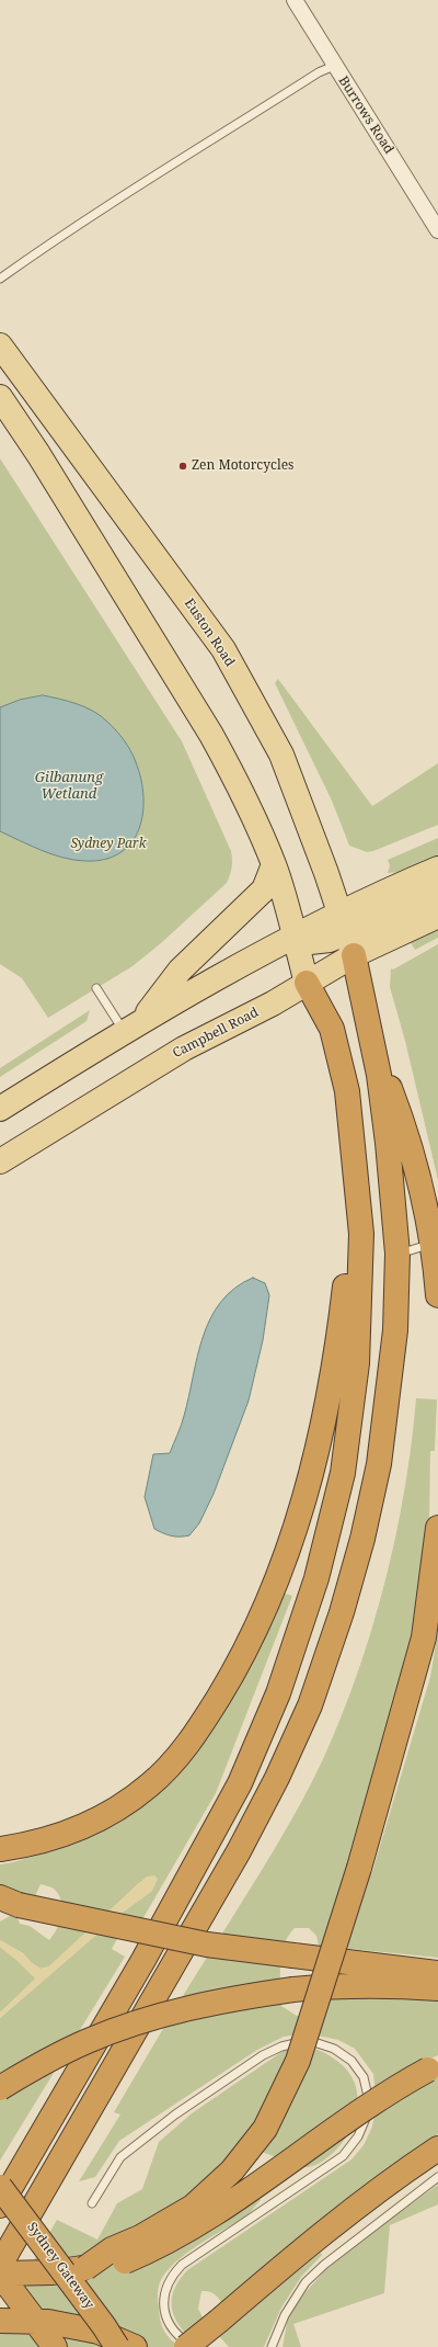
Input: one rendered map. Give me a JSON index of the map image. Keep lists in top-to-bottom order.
{
  "streets": {
    "highway": ["Sydney Gateway"],
    "main road": ["Euston Road", "Campbell Road"],
    "street": ["Burrows Road"]
  },
  "crossings": [
    ["Euston Road", "Campbell Road"]
  ],
  "water": ["Gilbanung Wetland"],
  "parks": ["Sydney Park"],
  "places": ["Zen Motorcycles"]
}
